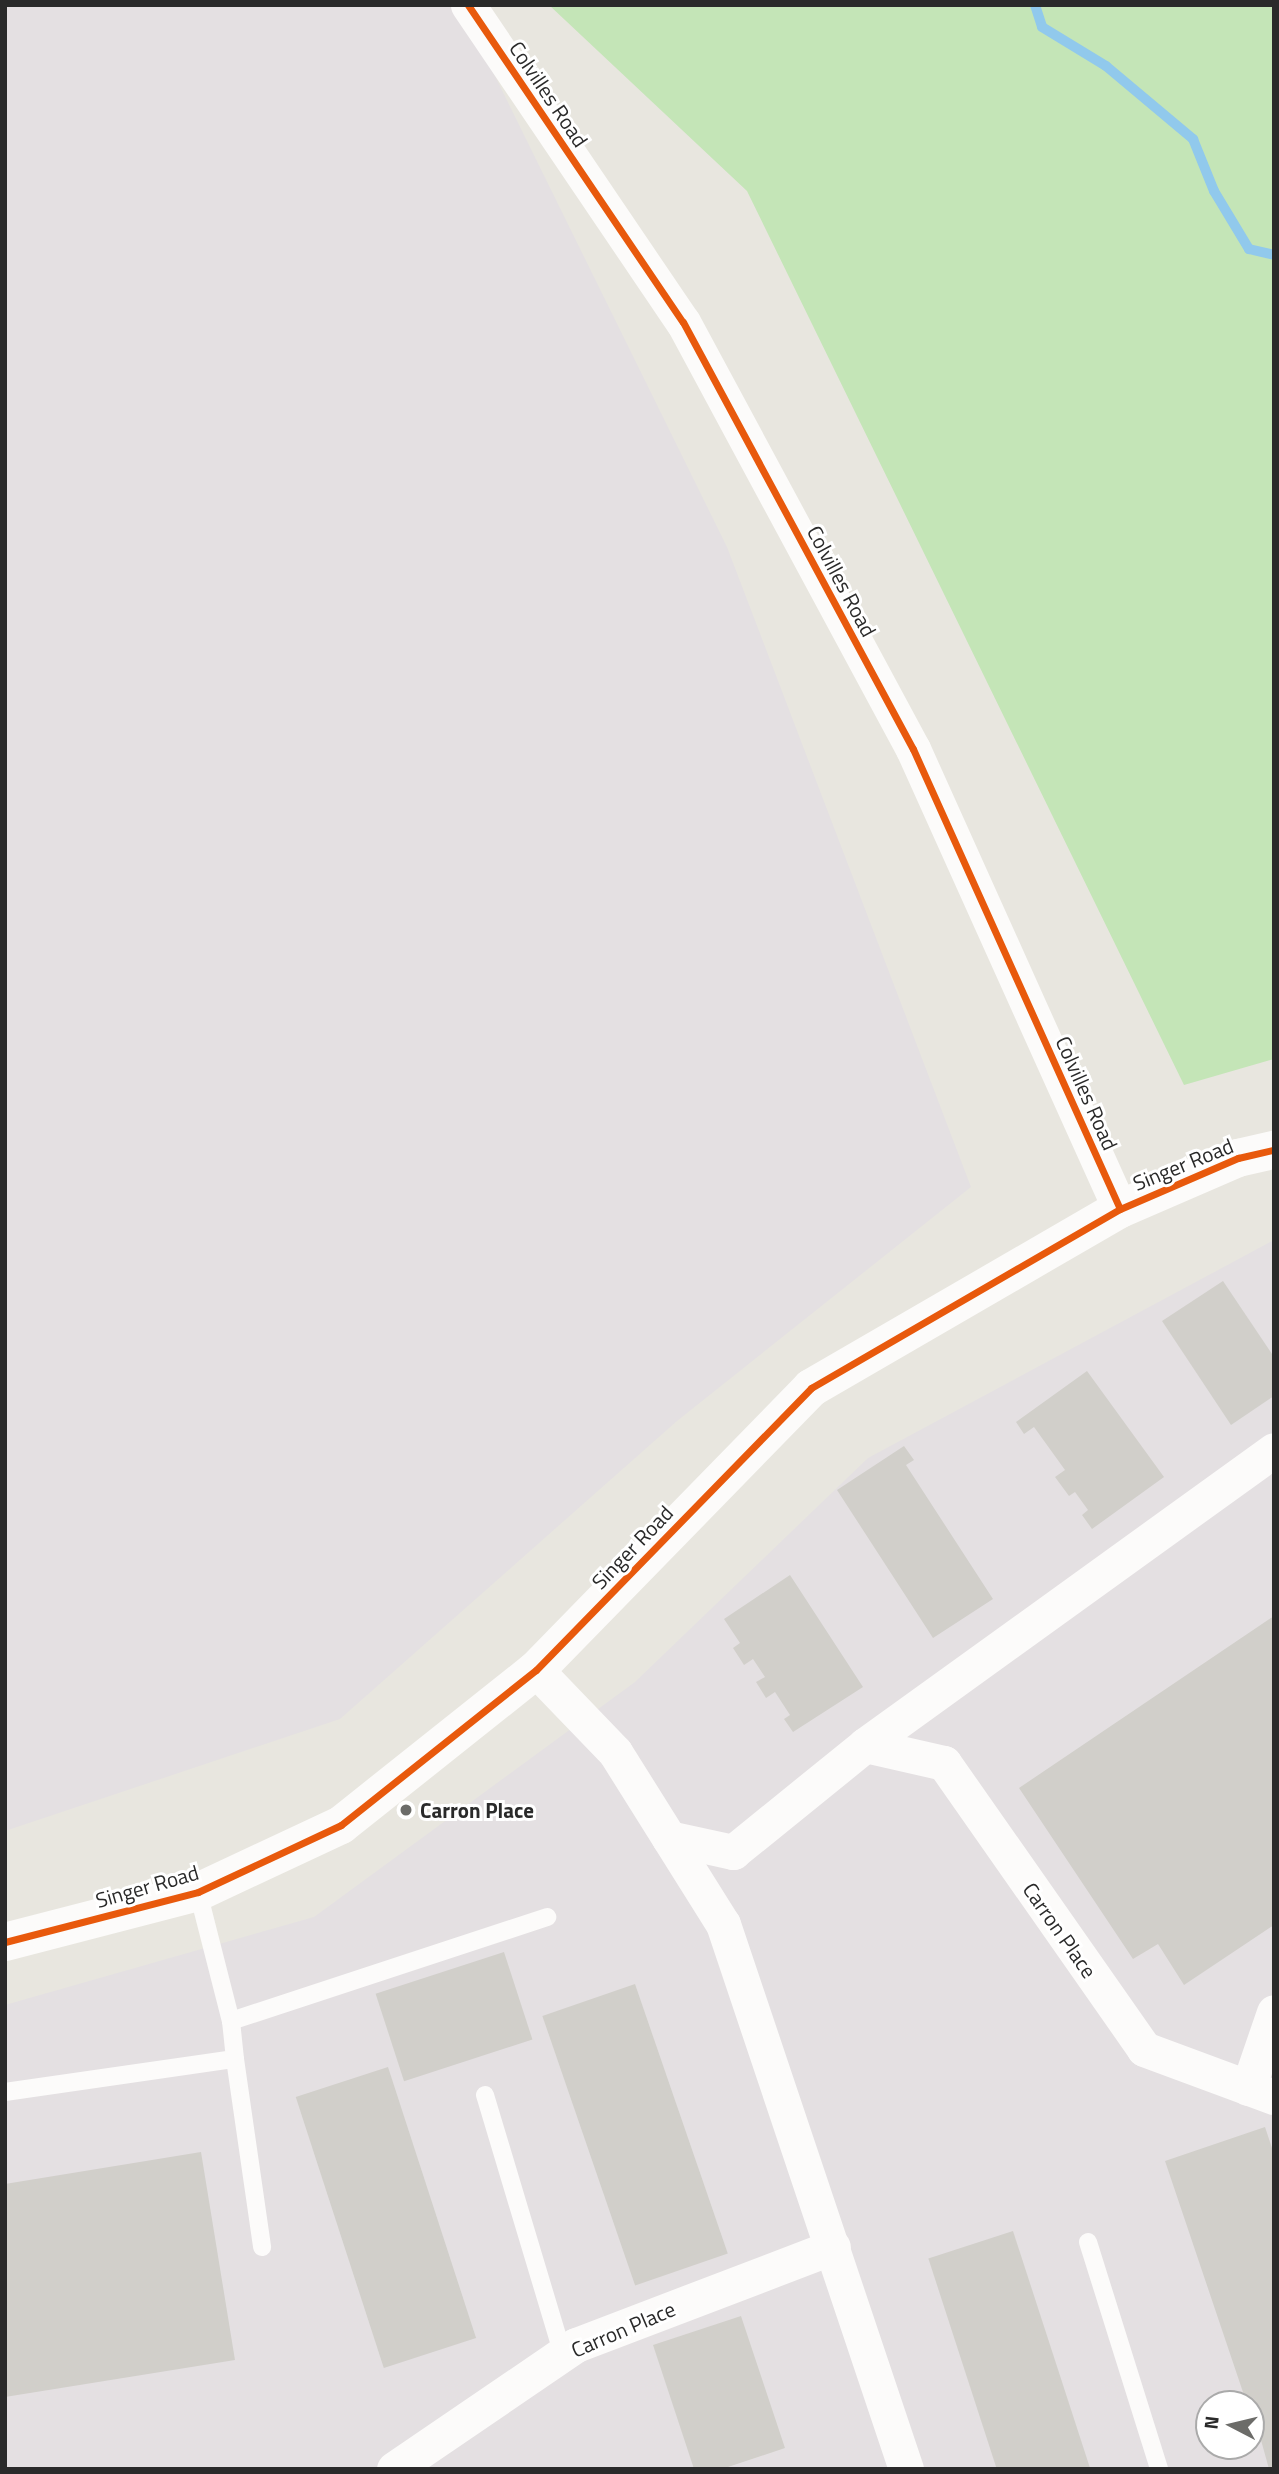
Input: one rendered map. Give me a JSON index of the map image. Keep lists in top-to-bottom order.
{
  "streets": {
    "street": ["Colvilles Road", "Singer Road", "Carron Place"]
  },
  "crossings": [
    ["Colvilles Road", "Singer Road"]
  ],
  "places": ["Carron Place"],
  "north": "left"
}
